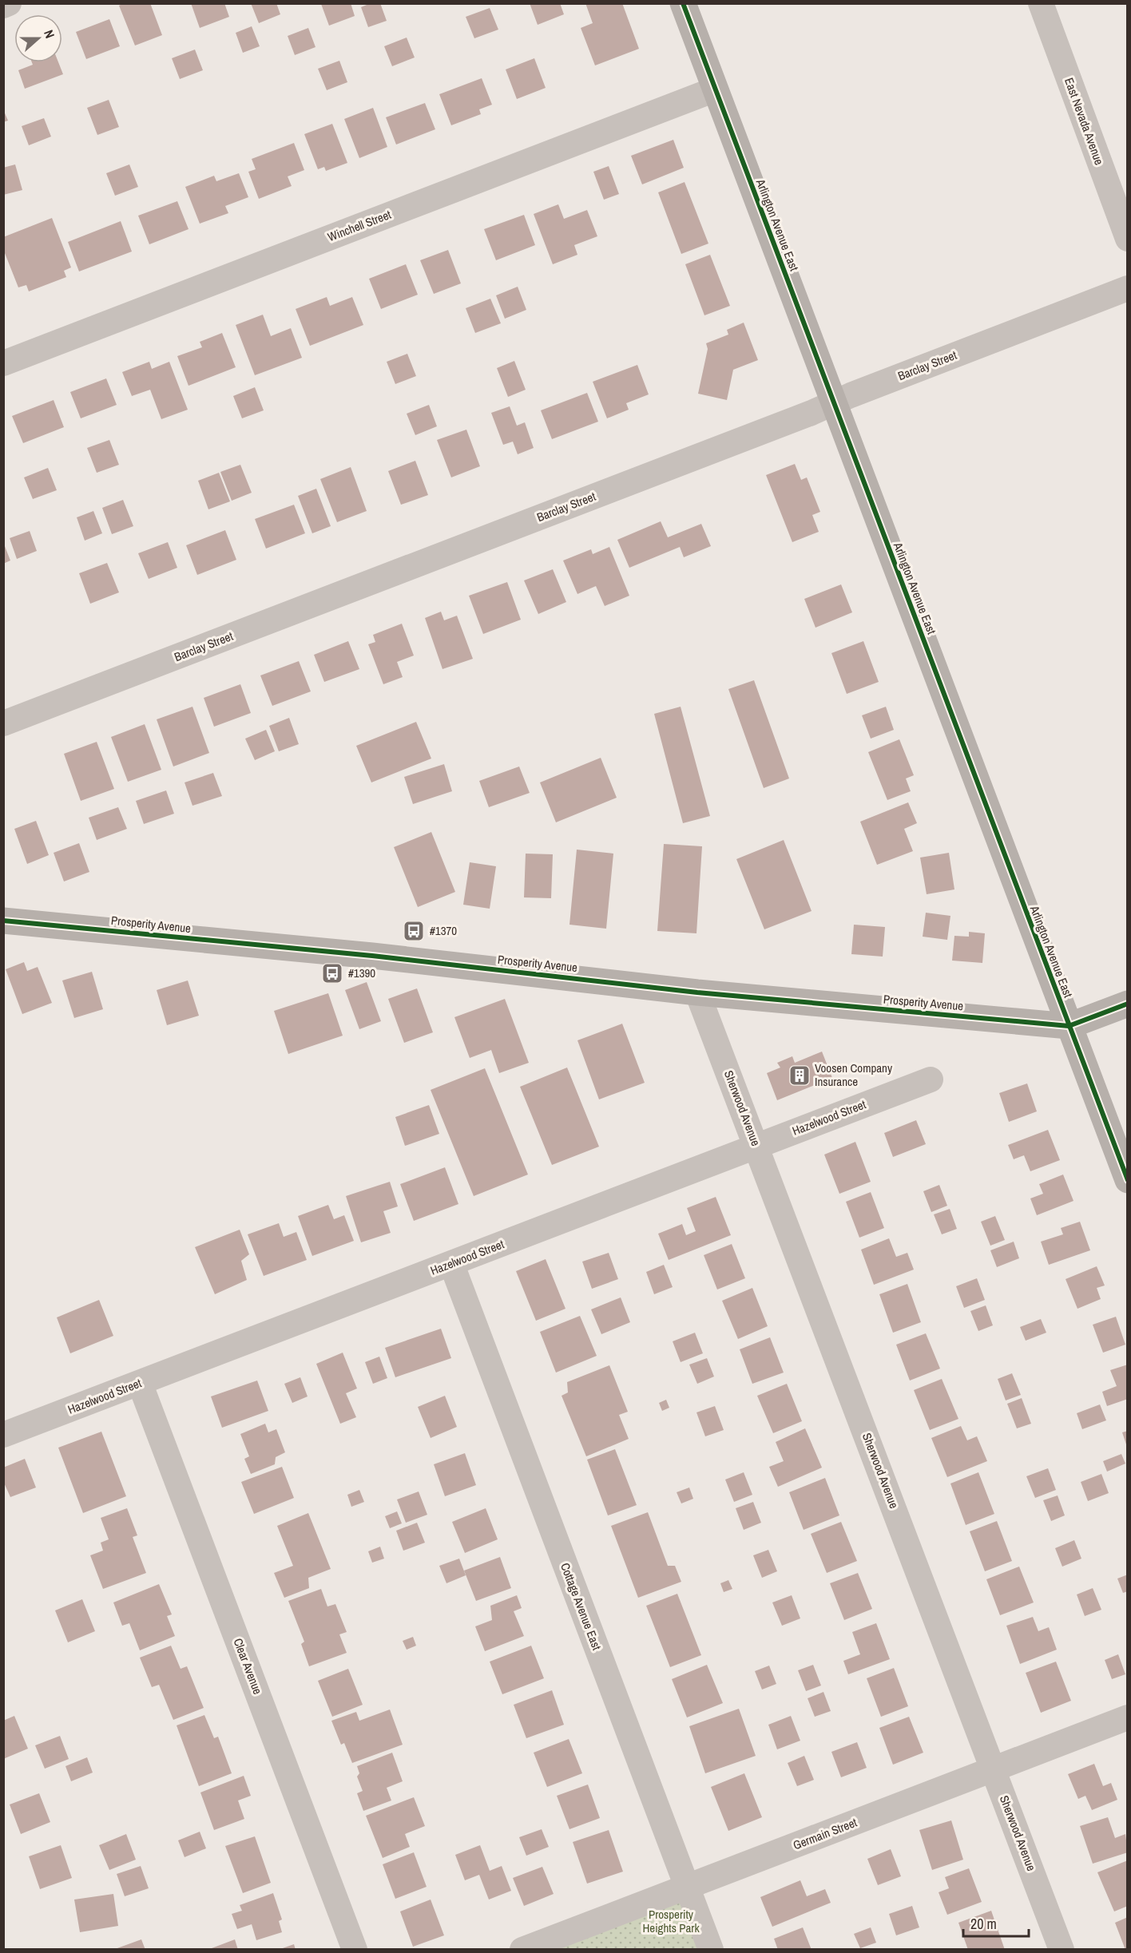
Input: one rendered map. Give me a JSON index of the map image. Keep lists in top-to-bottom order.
{
  "streets": {
    "street": [
      "East Nevada Avenue",
      "Arlington Avenue East",
      "Winchell Street",
      "Barclay Street",
      "Prosperity Avenue",
      "Sherwood Avenue",
      "Hazelwood Street",
      "Cottage Avenue East",
      "Clear Avenue",
      "Germain Street"
    ]
  },
  "crossings": [
    ["Arlington Avenue East", "Winchell Street"],
    ["Arlington Avenue East", "Barclay Street"],
    ["Arlington Avenue East", "Prosperity Avenue"],
    ["Prosperity Avenue", "Sherwood Avenue"],
    ["Sherwood Avenue", "Hazelwood Street"],
    ["Sherwood Avenue", "Germain Street"],
    ["Hazelwood Street", "Cottage Avenue East"],
    ["Hazelwood Street", "Clear Avenue"],
    ["Cottage Avenue East", "Germain Street"]
  ],
  "parks": ["Prosperity Heights Park"],
  "places": {
    "bus stop": ["#1370", "#1390"],
    "building": ["Voosen Company Insurance"]
  },
  "scale_bar": "20 m",
  "north": "right"
}
